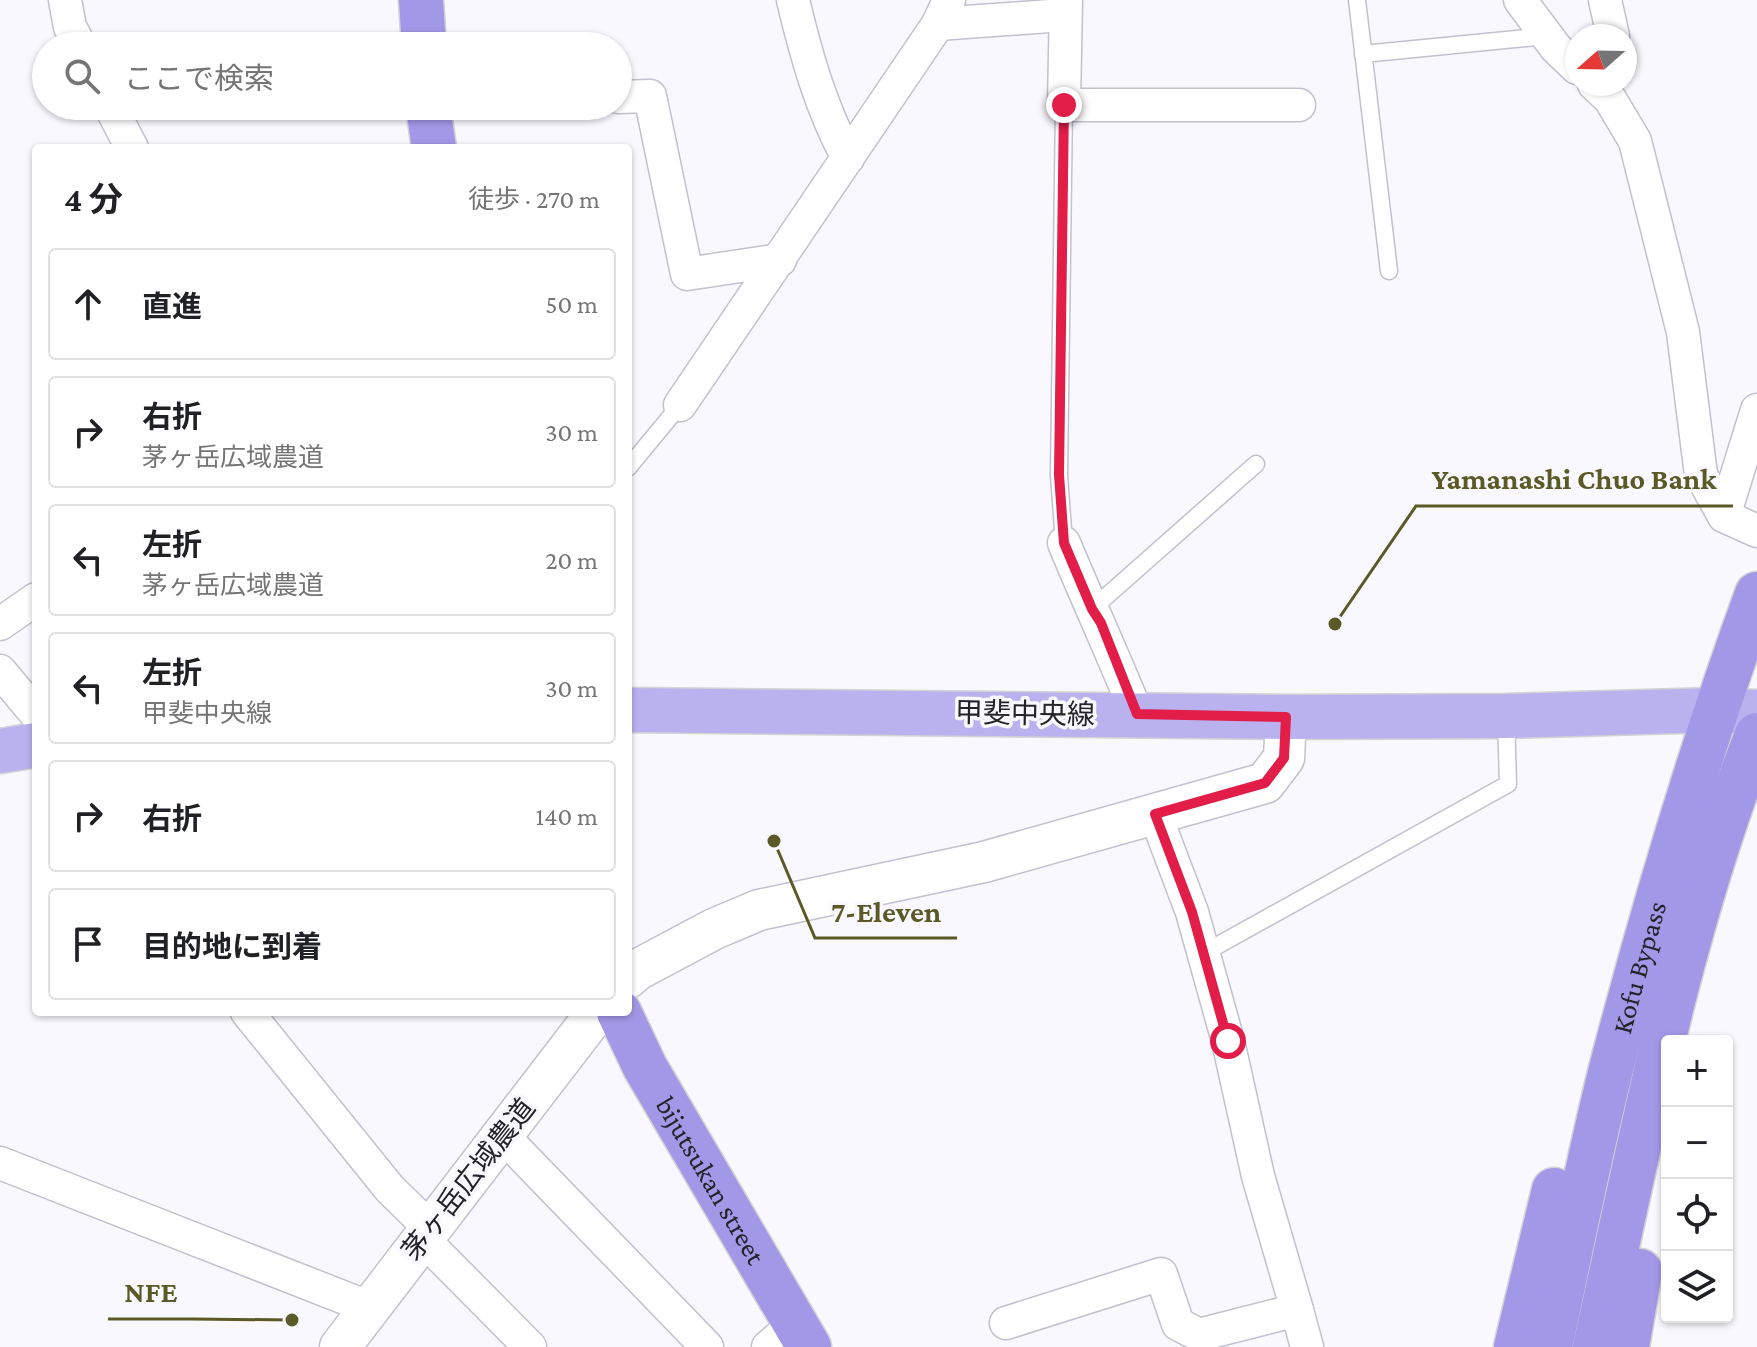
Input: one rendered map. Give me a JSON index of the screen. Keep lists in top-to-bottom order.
{
  "streets": {
    "highway": ["Kofu Bypass", "bijutsukan street"],
    "main road": ["甲斐中央線"],
    "street": ["茅ヶ岳広域農道"]
  },
  "crossings": [
    ["甲斐中央線", "Kofu Bypass"]
  ],
  "places": ["Yamanashi Chuo Bank", "7-Eleven", "NFE"],
  "north": "left",
  "page": {
    "search": "ここで検索",
    "heading": ["4 分", "徒歩 · 270 m"],
    "list": [
      ["直進", "50 m"],
      ["右折", "茅ヶ岳広域農道", "30 m"],
      ["左折", "茅ヶ岳広域農道", "20 m"],
      ["左折", "甲斐中央線", "30 m"],
      ["右折", "140 m"],
      "目的地に到着"
    ],
    "map_buttons": ["+", "−"]
  }
}
